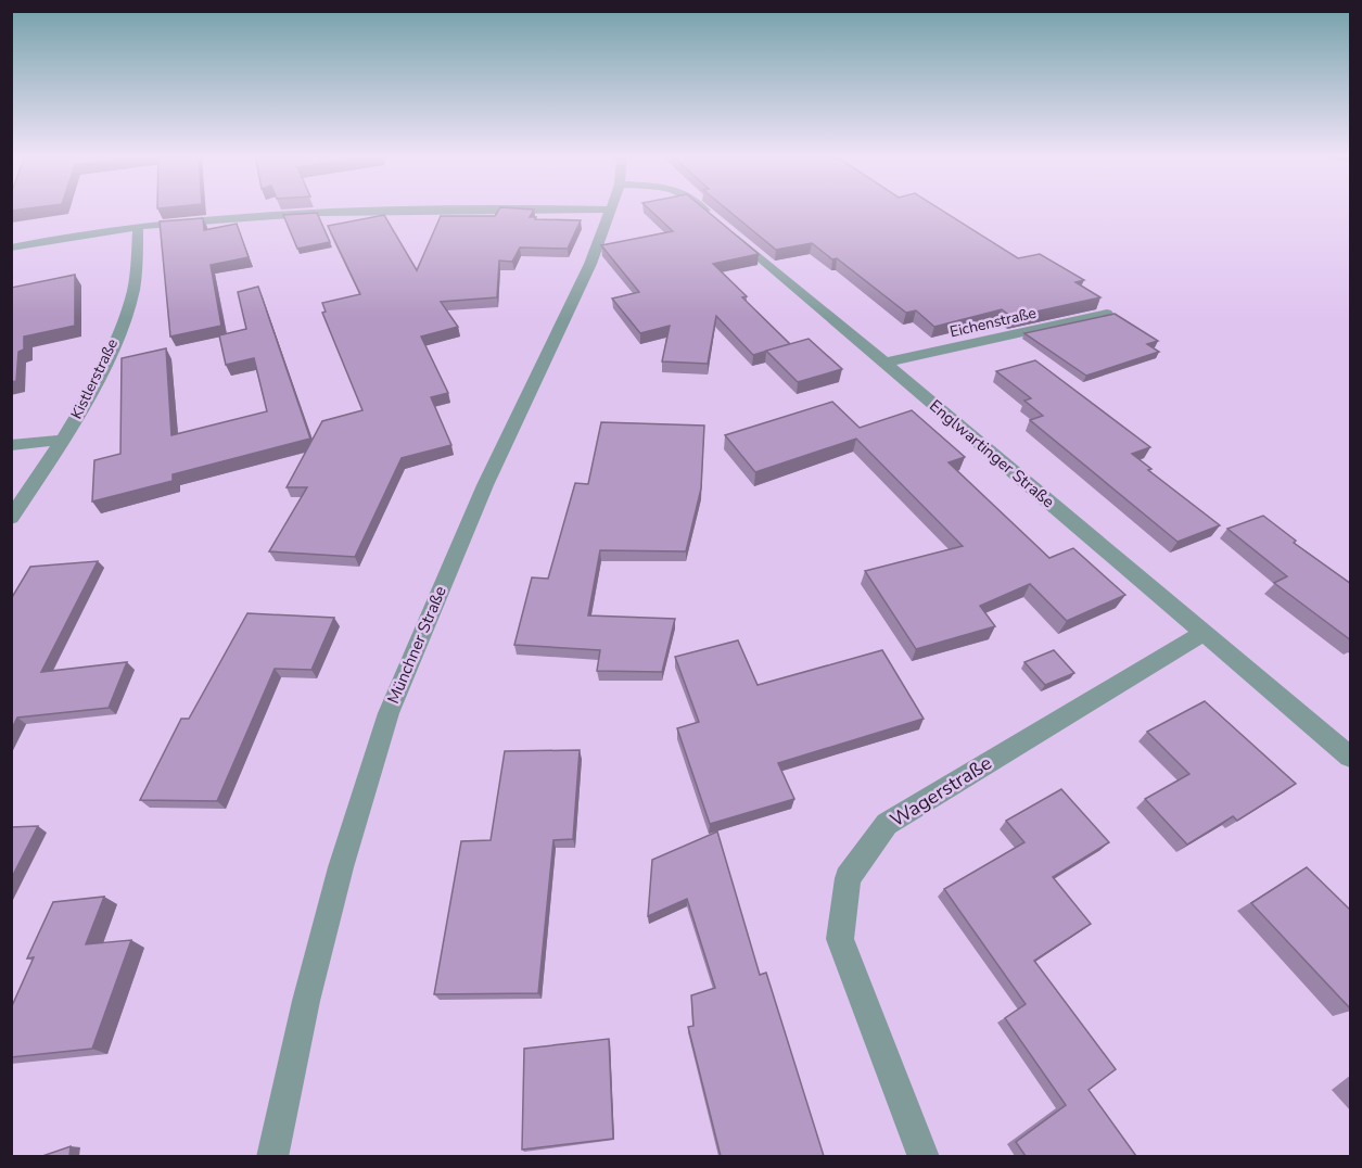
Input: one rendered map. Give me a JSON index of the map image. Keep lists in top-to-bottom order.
{
  "streets": {
    "street": [
      "Eichenstraße",
      "Kistlerstraße",
      "Englwartinger Straße",
      "Münchner Straße",
      "Wagerstraße"
    ]
  },
  "crossings": [
    ["Eichenstraße", "Englwartinger Straße"],
    ["Englwartinger Straße", "Wagerstraße"]
  ]
}
